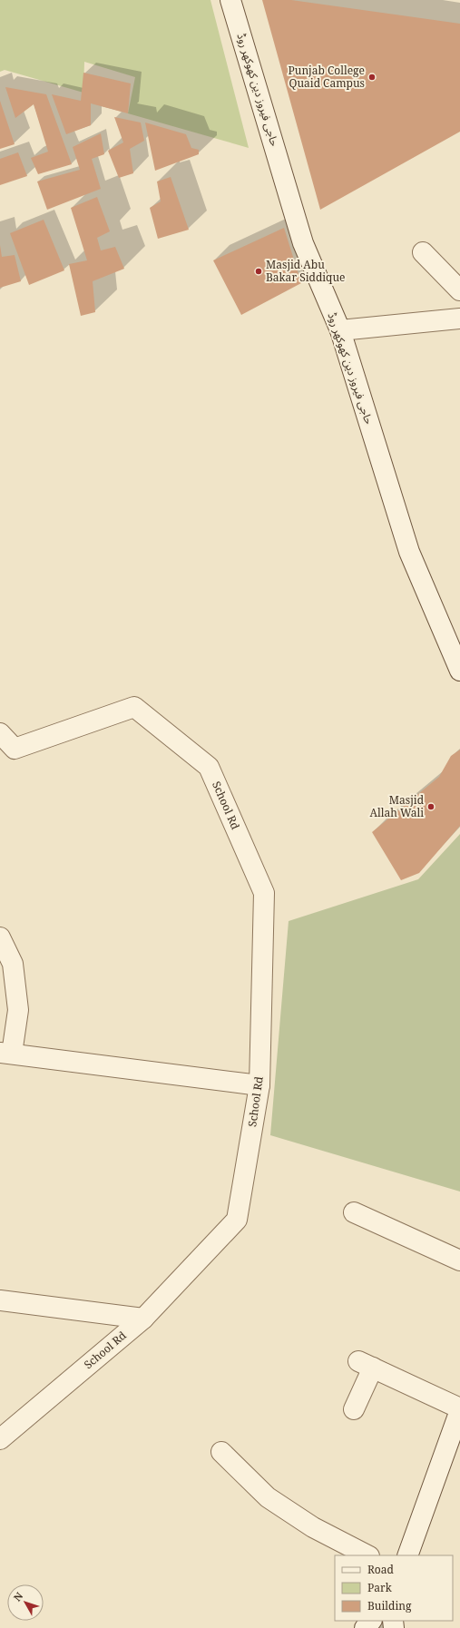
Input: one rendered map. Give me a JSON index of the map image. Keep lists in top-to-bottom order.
{
  "streets": {
    "street": ["حاجی فیروز دین کھوکھر روڈ", "School Rd"]
  },
  "places": ["Punjab College Quaid Campus", "Masjid Abu Bakar Siddique", "Masjid Allah Wali"],
  "legend": ["Road", "Park", "Building"],
  "north": "top left"
}
